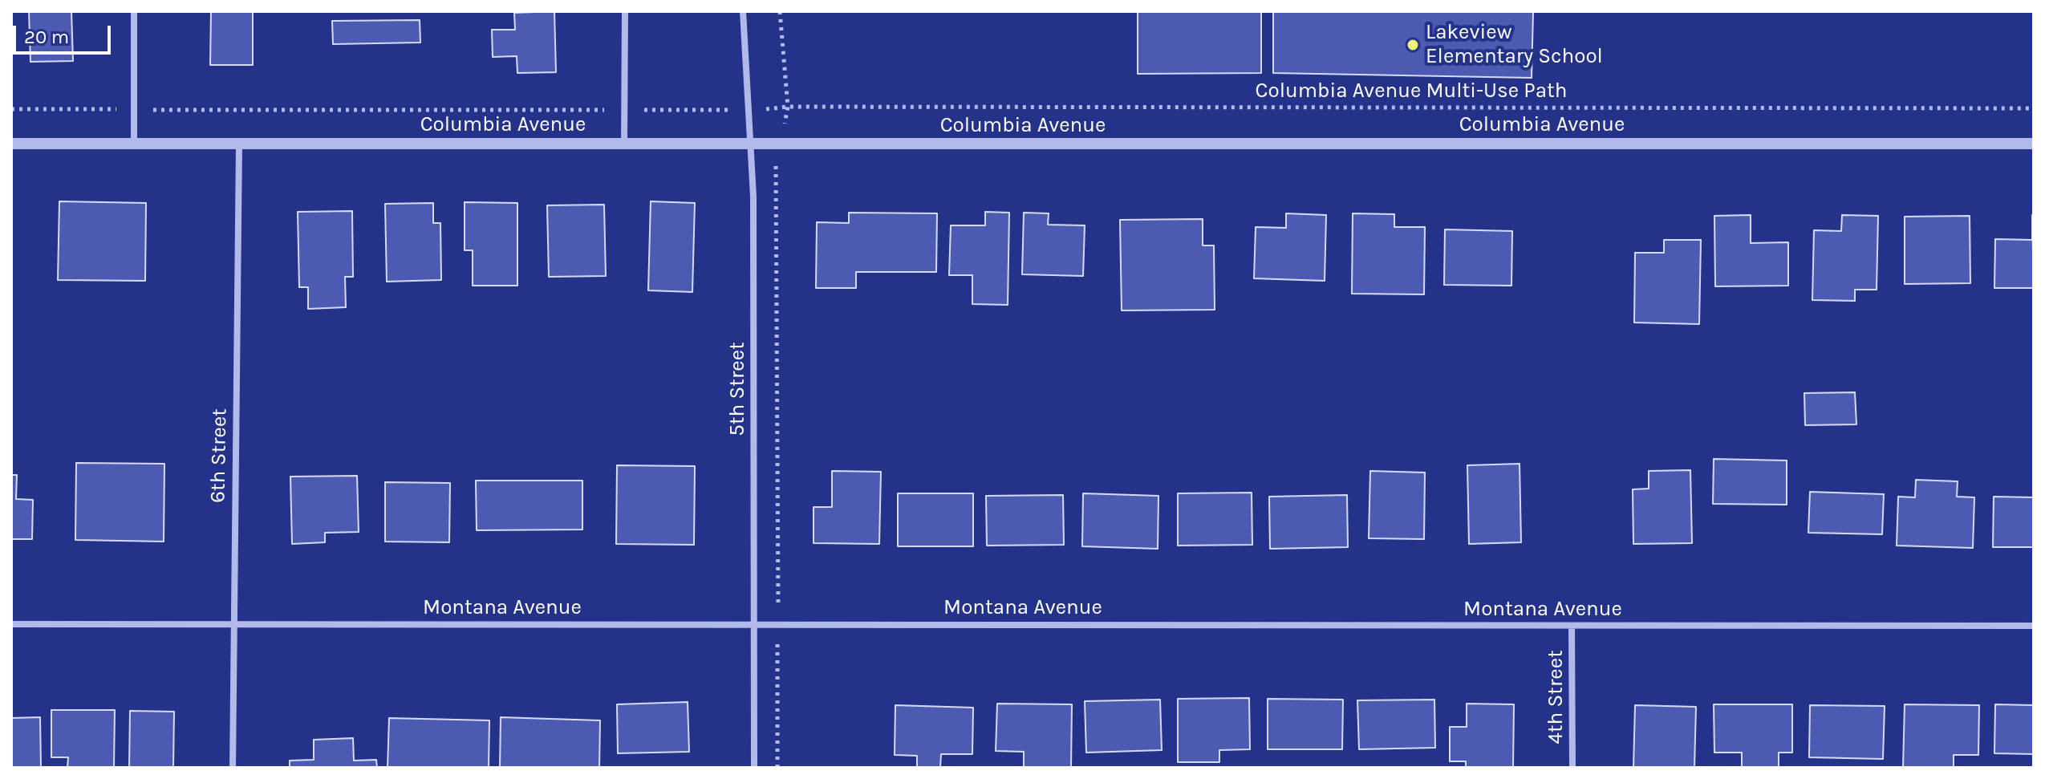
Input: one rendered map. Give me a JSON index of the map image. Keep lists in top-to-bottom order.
{
  "streets": {
    "street": [
      "Columbia Avenue",
      "5th Street",
      "6th Street",
      "Montana Avenue",
      "4th Street"
    ],
    "path": ["Columbia Avenue Multi-Use Path"]
  },
  "crossings": [
    ["Columbia Avenue Multi-Use Path", "5th Street"],
    ["Columbia Avenue", "5th Street"],
    ["Columbia Avenue", "6th Street"],
    ["5th Street", "Montana Avenue"],
    ["6th Street", "Montana Avenue"],
    ["Montana Avenue", "4th Street"]
  ],
  "places": ["Lakeview Elementary School"],
  "scale_bar": "20 m"
}
